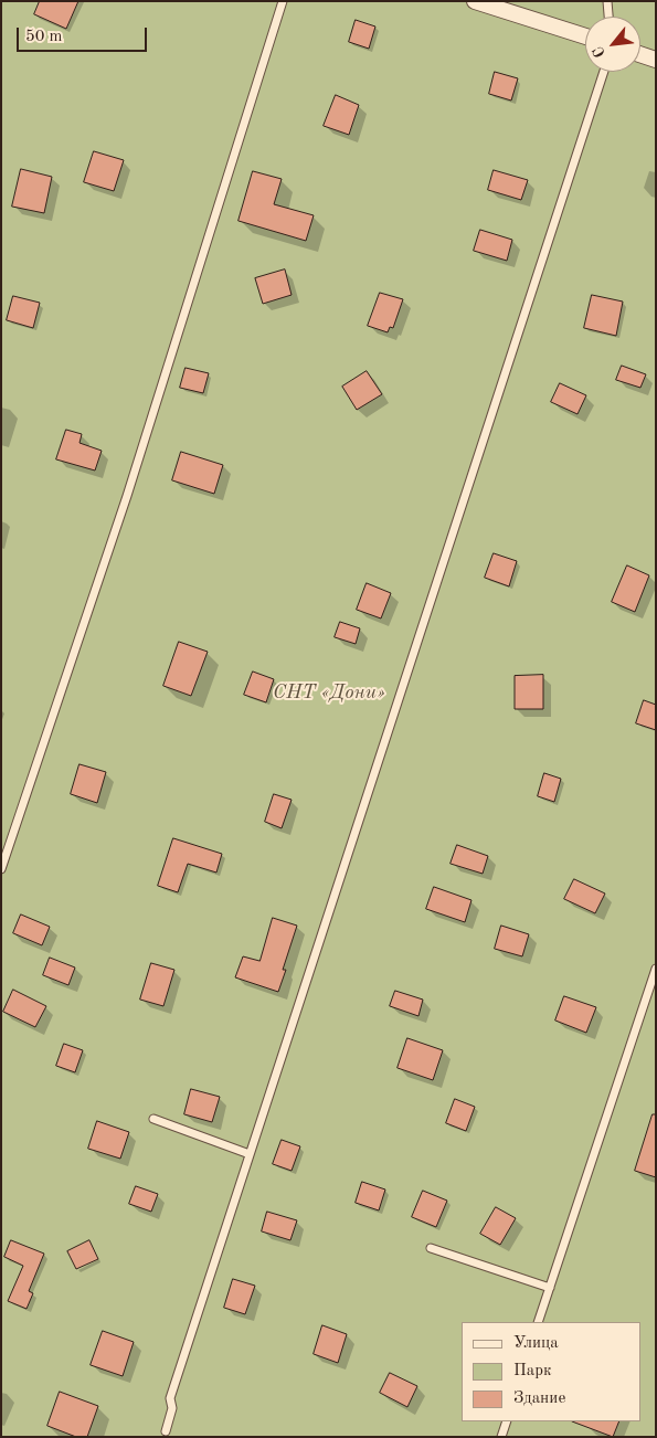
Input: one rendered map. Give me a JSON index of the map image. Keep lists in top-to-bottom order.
{
  "parks": ["СНТ «Дони»"],
  "legend": ["Улица", "Парк", "Здание"],
  "scale_bar": "50 m",
  "north": "bottom left"
}
